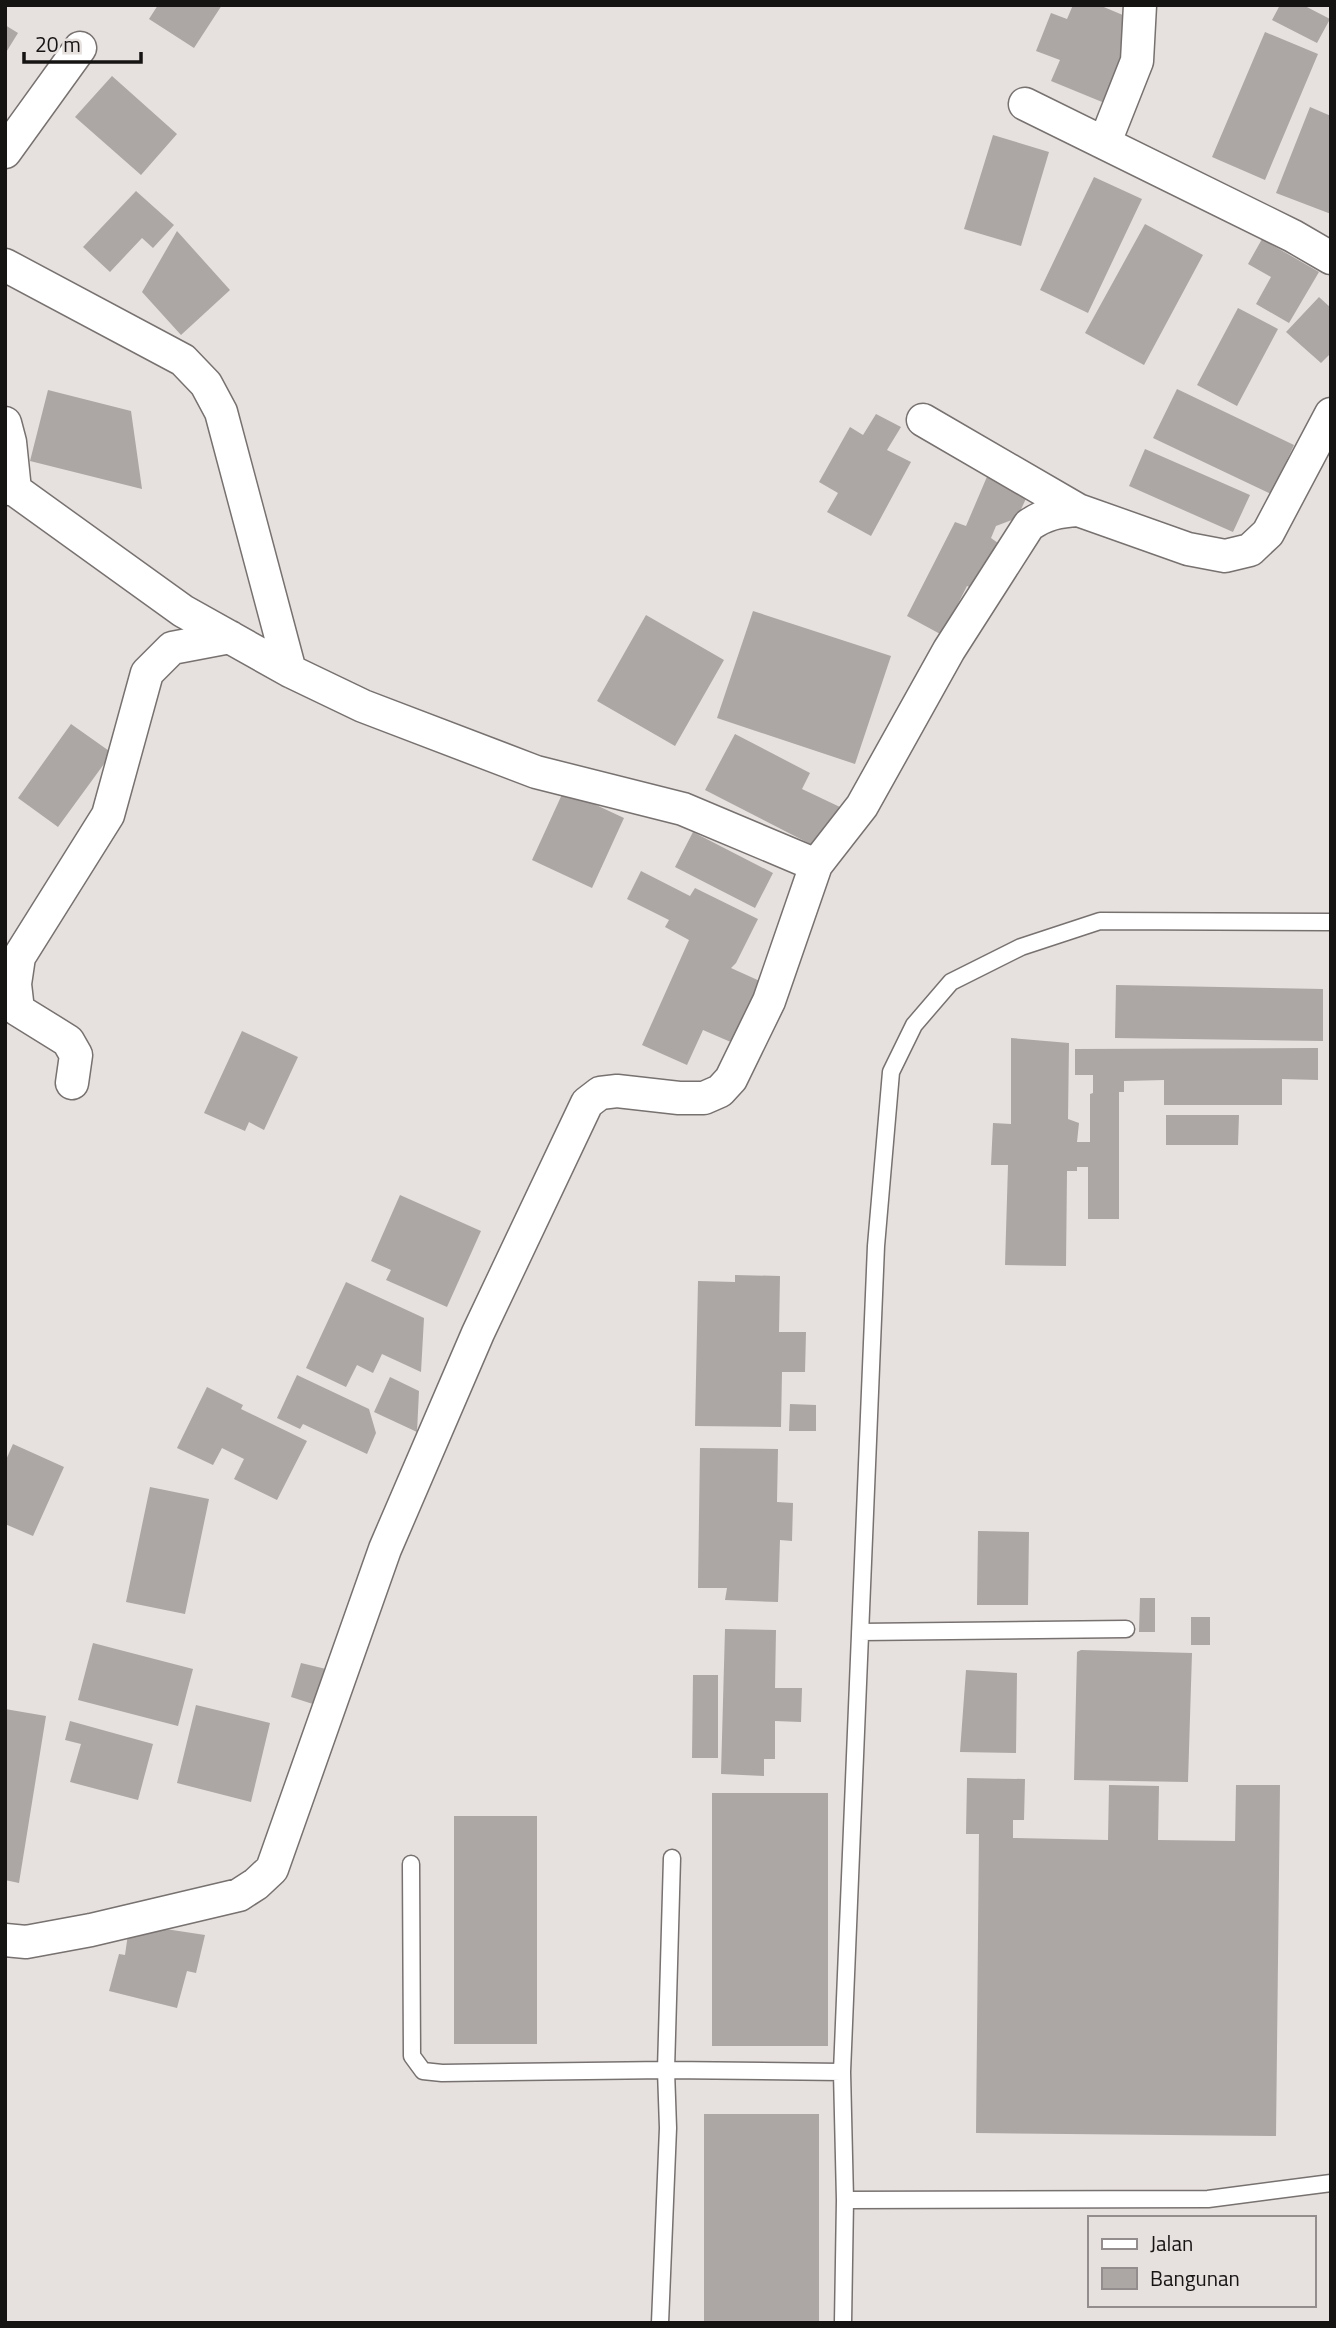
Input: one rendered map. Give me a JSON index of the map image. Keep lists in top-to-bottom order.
{
  "legend": ["Jalan", "Bangunan"],
  "scale_bar": "20 m"
}
